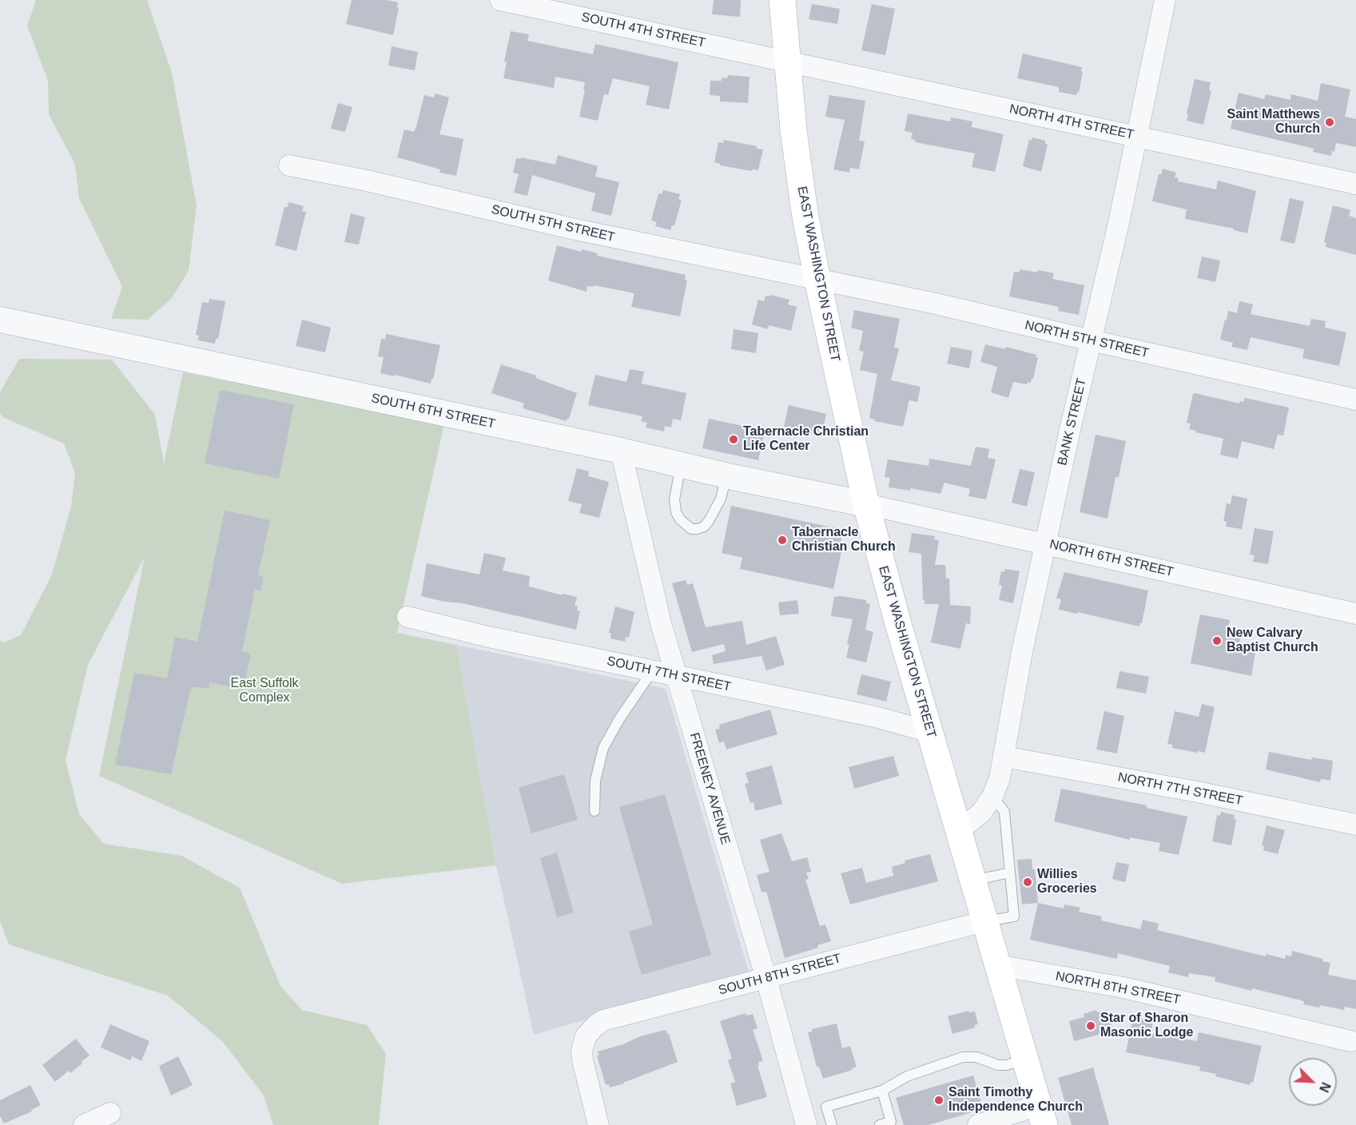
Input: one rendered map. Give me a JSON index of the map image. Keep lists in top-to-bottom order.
{
  "streets": {
    "main road": ["EAST WASHINGTON STREET"],
    "street": [
      "SOUTH 4TH STREET",
      "NORTH 4TH STREET",
      "SOUTH 5TH STREET",
      "NORTH 5TH STREET",
      "SOUTH 6TH STREET",
      "BANK STREET",
      "NORTH 6TH STREET",
      "SOUTH 7TH STREET",
      "FREENEY AVENUE",
      "NORTH 7TH STREET",
      "SOUTH 8TH STREET",
      "NORTH 8TH STREET"
    ]
  },
  "crossings": [
    ["SOUTH 4TH STREET", "NORTH 4TH STREET"],
    ["SOUTH 4TH STREET", "EAST WASHINGTON STREET"],
    ["NORTH 4TH STREET", "EAST WASHINGTON STREET"],
    ["NORTH 4TH STREET", "BANK STREET"],
    ["SOUTH 5TH STREET", "EAST WASHINGTON STREET"],
    ["SOUTH 5TH STREET", "NORTH 5TH STREET"],
    ["EAST WASHINGTON STREET", "NORTH 5TH STREET"],
    ["EAST WASHINGTON STREET", "SOUTH 6TH STREET"],
    ["EAST WASHINGTON STREET", "BANK STREET"],
    ["EAST WASHINGTON STREET", "NORTH 6TH STREET"],
    ["EAST WASHINGTON STREET", "SOUTH 7TH STREET"],
    ["EAST WASHINGTON STREET", "SOUTH 8TH STREET"],
    ["EAST WASHINGTON STREET", "NORTH 8TH STREET"],
    ["NORTH 5TH STREET", "BANK STREET"],
    ["SOUTH 6TH STREET", "NORTH 6TH STREET"],
    ["SOUTH 6TH STREET", "FREENEY AVENUE"],
    ["BANK STREET", "NORTH 6TH STREET"],
    ["BANK STREET", "NORTH 7TH STREET"],
    ["SOUTH 7TH STREET", "FREENEY AVENUE"],
    ["FREENEY AVENUE", "SOUTH 8TH STREET"]
  ],
  "parks": ["East Suffolk Complex"],
  "places": [
    "Saint Matthews Church",
    "Tabernacle Christian Life Center",
    "Tabernacle Christian Church",
    "New Calvary Baptist Church",
    "Willies Groceries",
    "Star of Sharon Masonic Lodge",
    "Saint Timothy Independence Church"
  ],
  "north": "bottom right"
}
